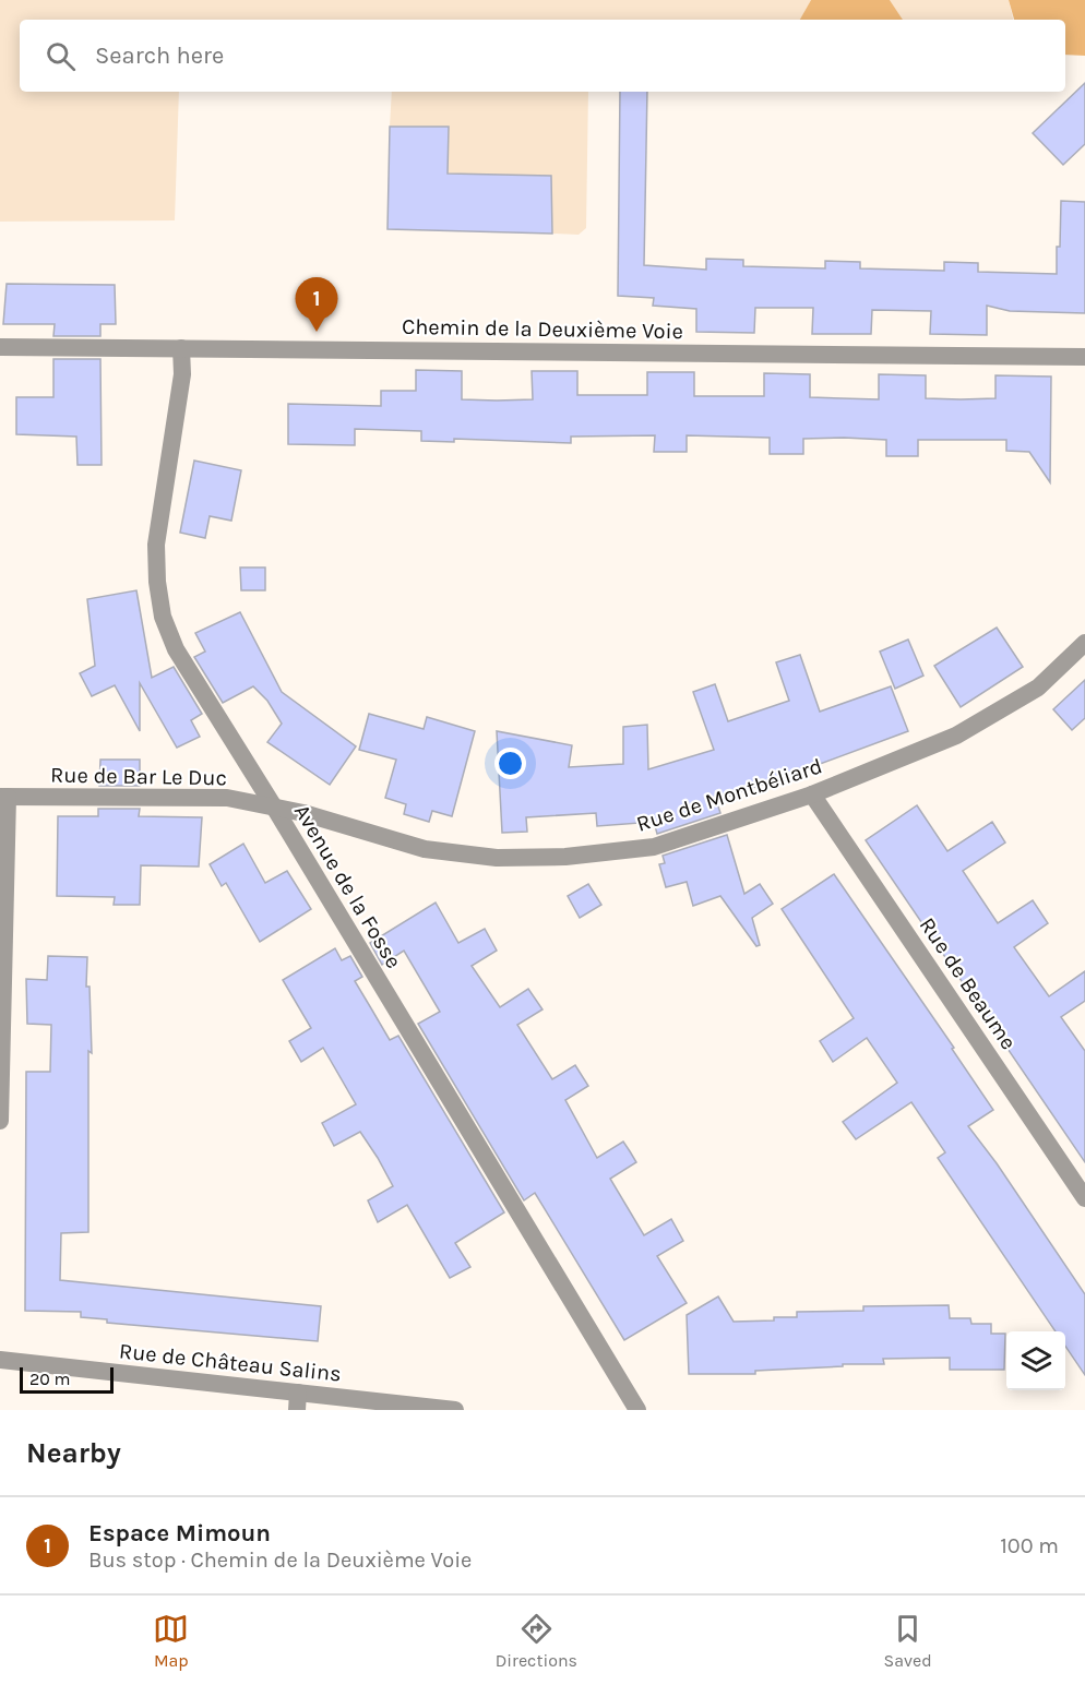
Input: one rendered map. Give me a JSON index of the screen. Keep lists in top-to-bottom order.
{
  "streets": {
    "street": [
      "Chemin de la Deuxième Voie",
      "Rue de Bar Le Duc",
      "Rue de Montbéliard",
      "Avenue de la Fosse",
      "Rue de Beaume",
      "Rue de Château Salins"
    ]
  },
  "crossings": [
    ["Chemin de la Deuxième Voie", "Avenue de la Fosse"],
    ["Rue de Bar Le Duc", "Rue de Montbéliard"],
    ["Rue de Bar Le Duc", "Avenue de la Fosse"],
    ["Rue de Montbéliard", "Avenue de la Fosse"],
    ["Rue de Montbéliard", "Rue de Beaume"]
  ],
  "scale_bar": "20 m",
  "page": {
    "search": "Search here",
    "pins": "1",
    "scale": "20 m",
    "heading": "Nearby",
    "list": [
      {
        "mark": "1",
        "name": "Espace Mimoun",
        "note": "Bus stop · Chemin de la Deuxième Voie",
        "value": "100 m"
      }
    ],
    "nav": ["Map", "Directions", "Saved"]
  }
}
